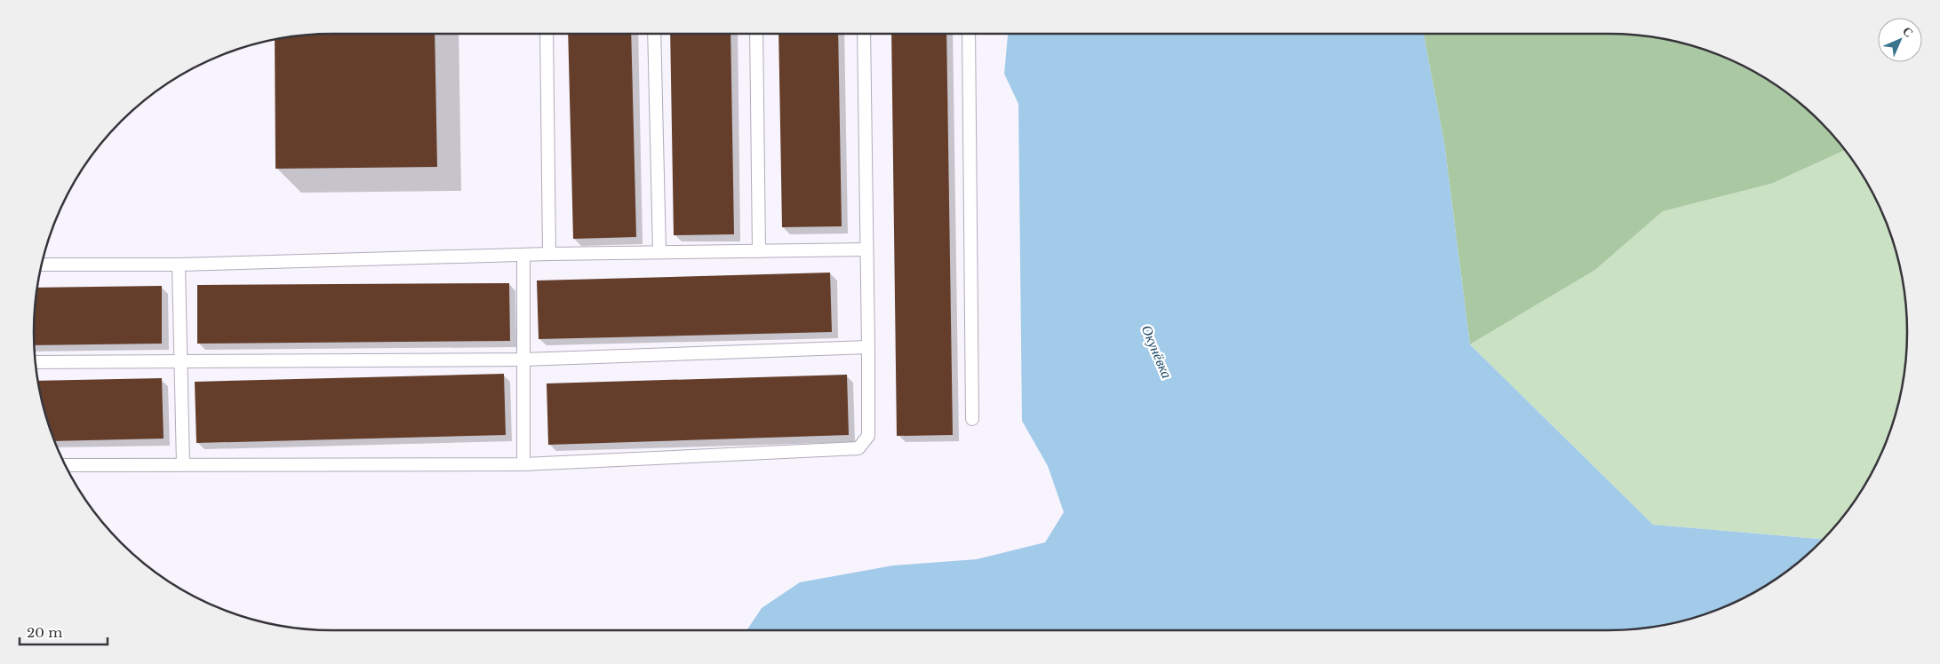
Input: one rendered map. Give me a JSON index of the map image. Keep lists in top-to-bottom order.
{
  "water": ["Окунёвка"],
  "scale_bar": "20 m",
  "north": "top right"
}
